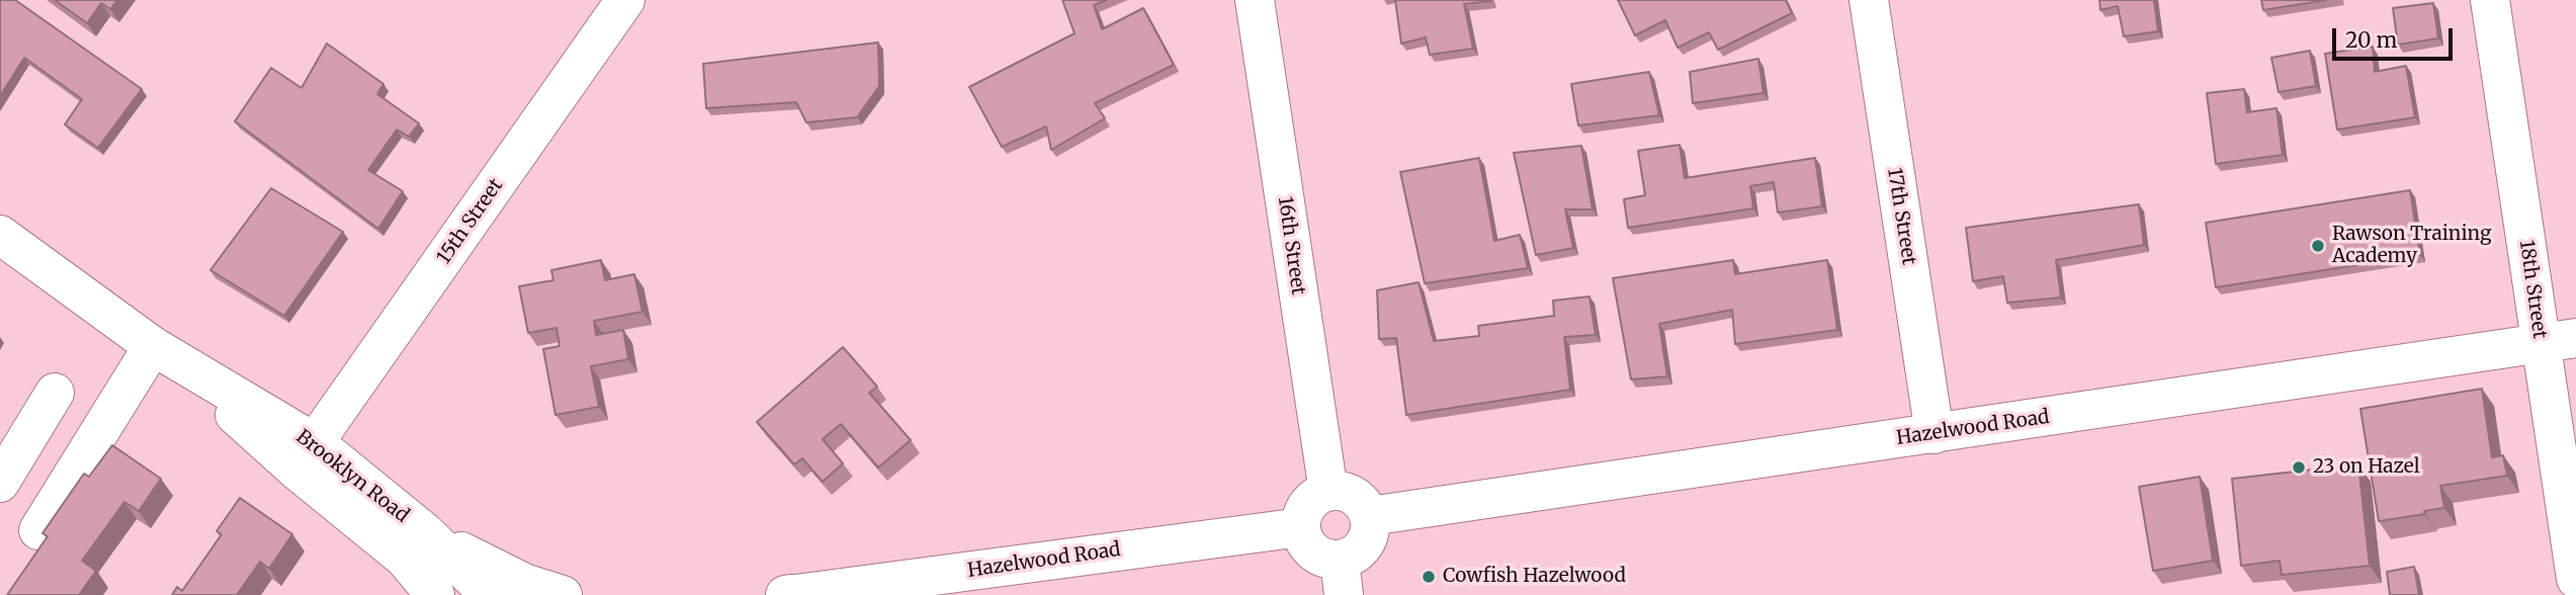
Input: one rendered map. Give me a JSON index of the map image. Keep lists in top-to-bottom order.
{
  "streets": {
    "street": [
      "17th Street",
      "15th Street",
      "16th Street",
      "18th Street",
      "Hazelwood Road",
      "Brooklyn Road"
    ]
  },
  "crossings": [
    ["17th Street", "Hazelwood Road"],
    ["15th Street", "Brooklyn Road"],
    ["16th Street", "Hazelwood Road"],
    ["18th Street", "Hazelwood Road"]
  ],
  "places": ["Rawson Training Academy", "23 on Hazel", "Cowfish Hazelwood"],
  "scale_bar": "20 m"
}
